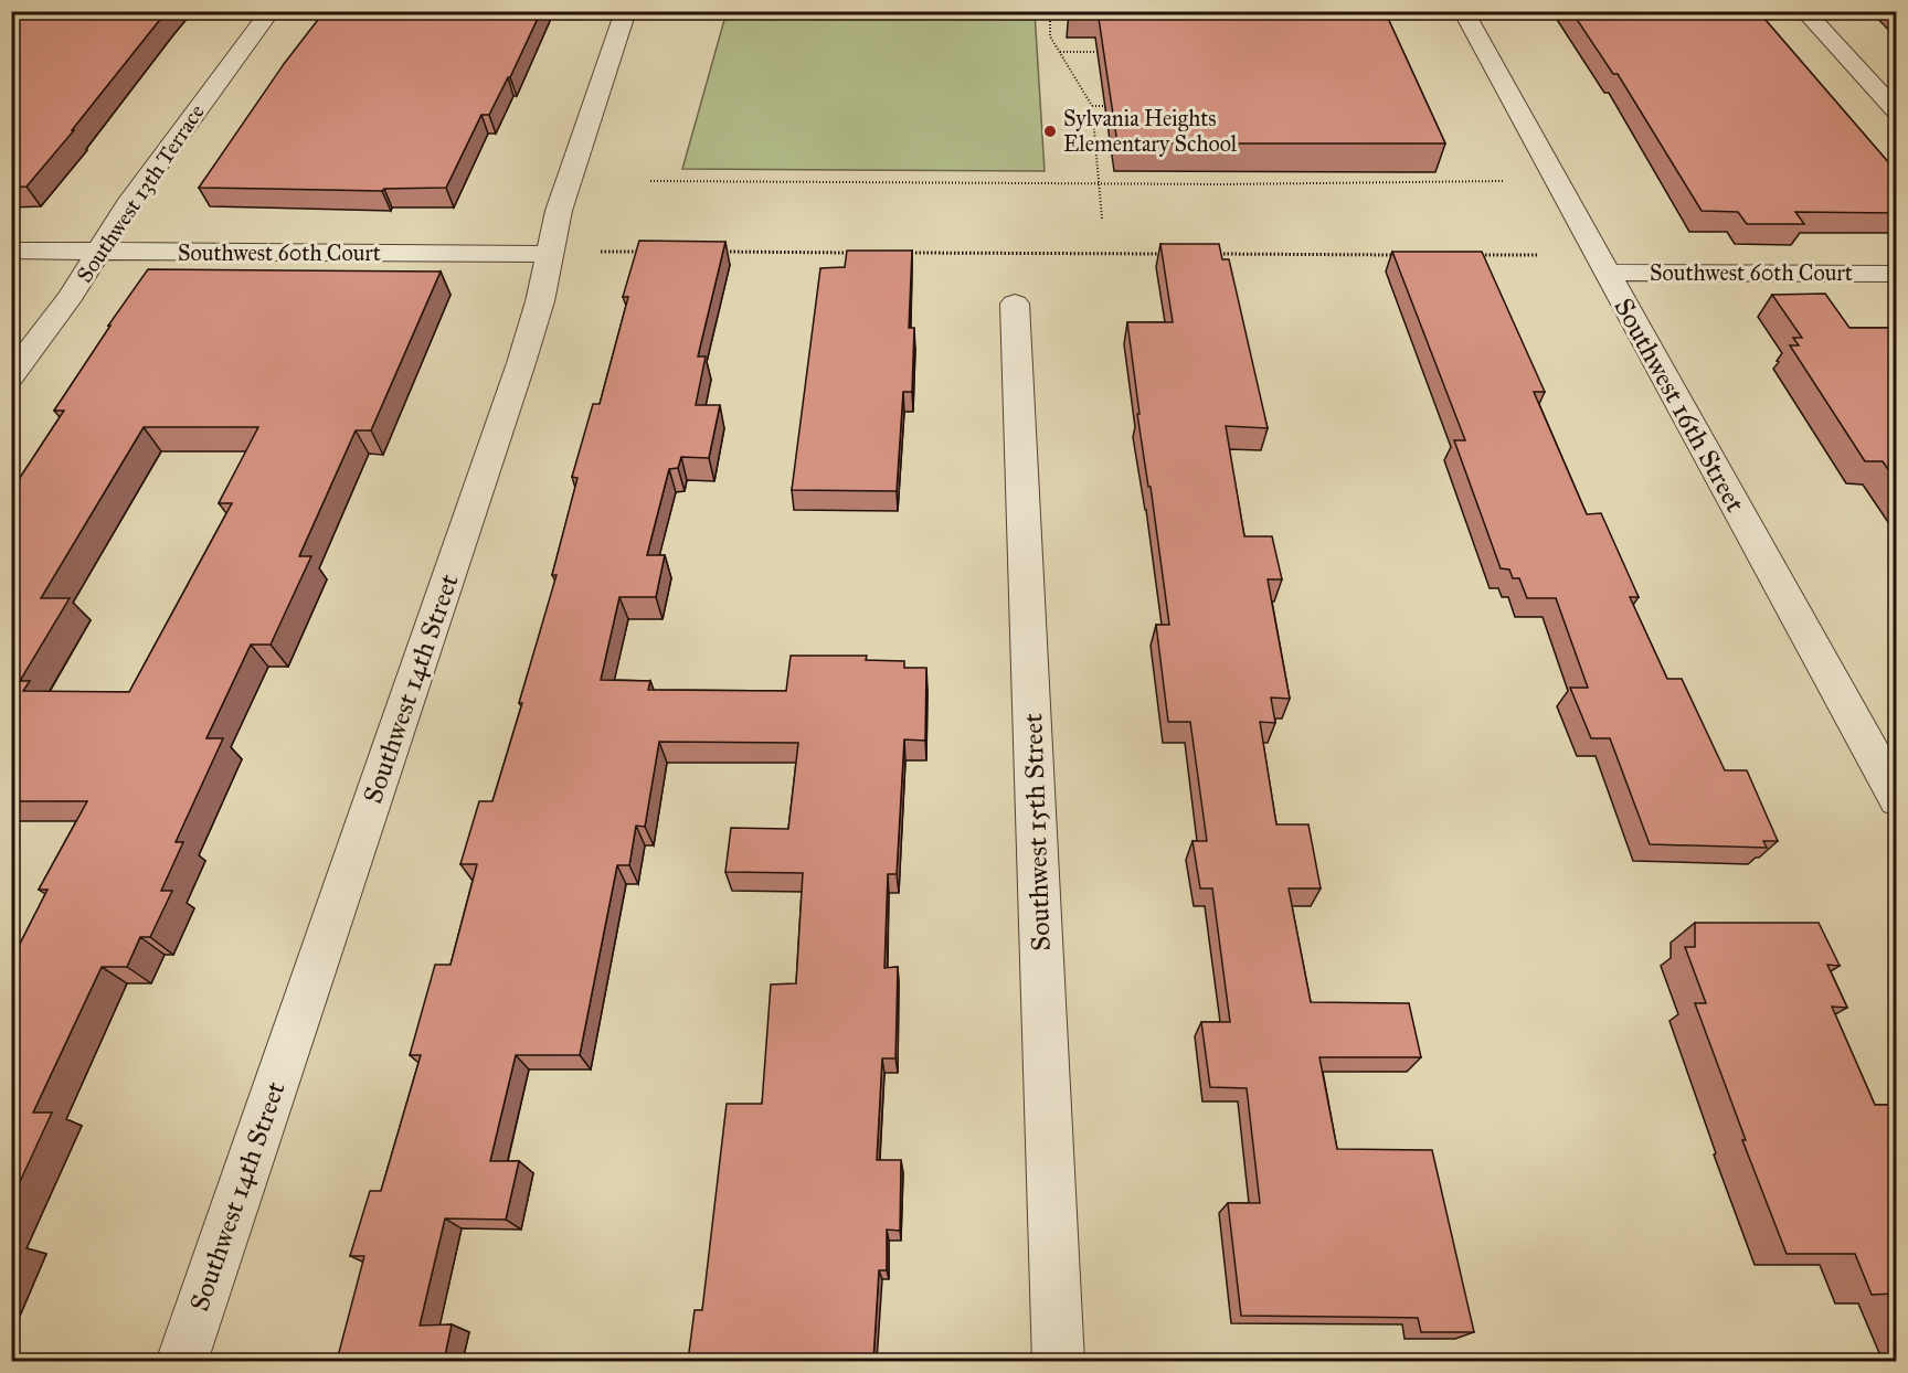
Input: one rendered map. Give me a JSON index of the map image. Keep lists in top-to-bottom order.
{
  "streets": {
    "street": [
      "Southwest 13th Terrace",
      "Southwest 60th Court",
      "Southwest 16th Street",
      "Southwest 14th Street",
      "Southwest 15th Street"
    ]
  },
  "crossings": [
    ["Southwest 13th Terrace", "Southwest 60th Court"],
    ["Southwest 60th Court", "Southwest 16th Street"],
    ["Southwest 60th Court", "Southwest 14th Street"]
  ],
  "places": ["Sylvania Heights Elementary School"]
}
